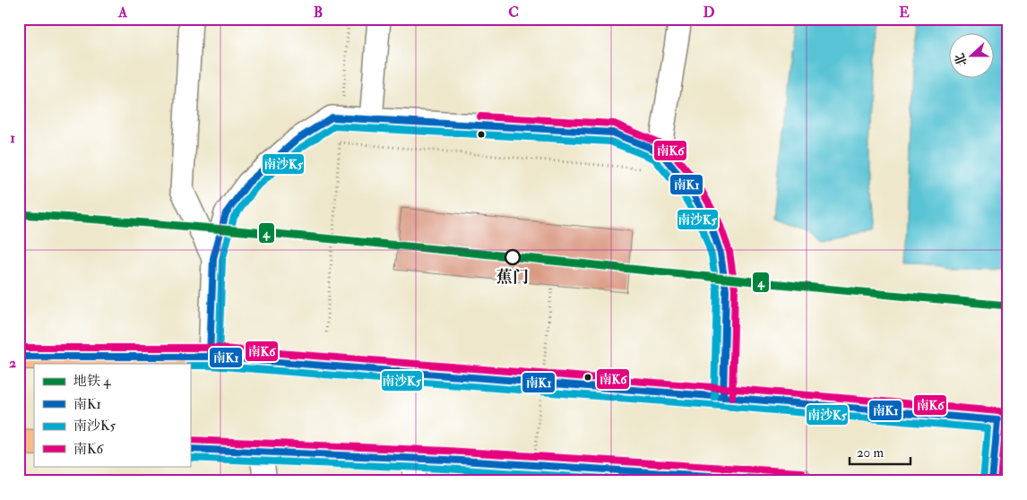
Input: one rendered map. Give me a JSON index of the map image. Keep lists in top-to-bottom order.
{
  "places": ["蕉门"],
  "lines": [
    "transit line 南K6",
    "transit line 南K1",
    "transit line 南沙K5",
    "metro line 4"
  ],
  "legend": [
    "地铁 4",
    "南K1",
    "南沙K5",
    "南K6"
  ],
  "scale_bar": "20 m",
  "north": "left",
  "grid": {
    "columns": [
      "A",
      "B",
      "C",
      "D",
      "E"
    ],
    "rows": ["1", "2"]
  }
}
